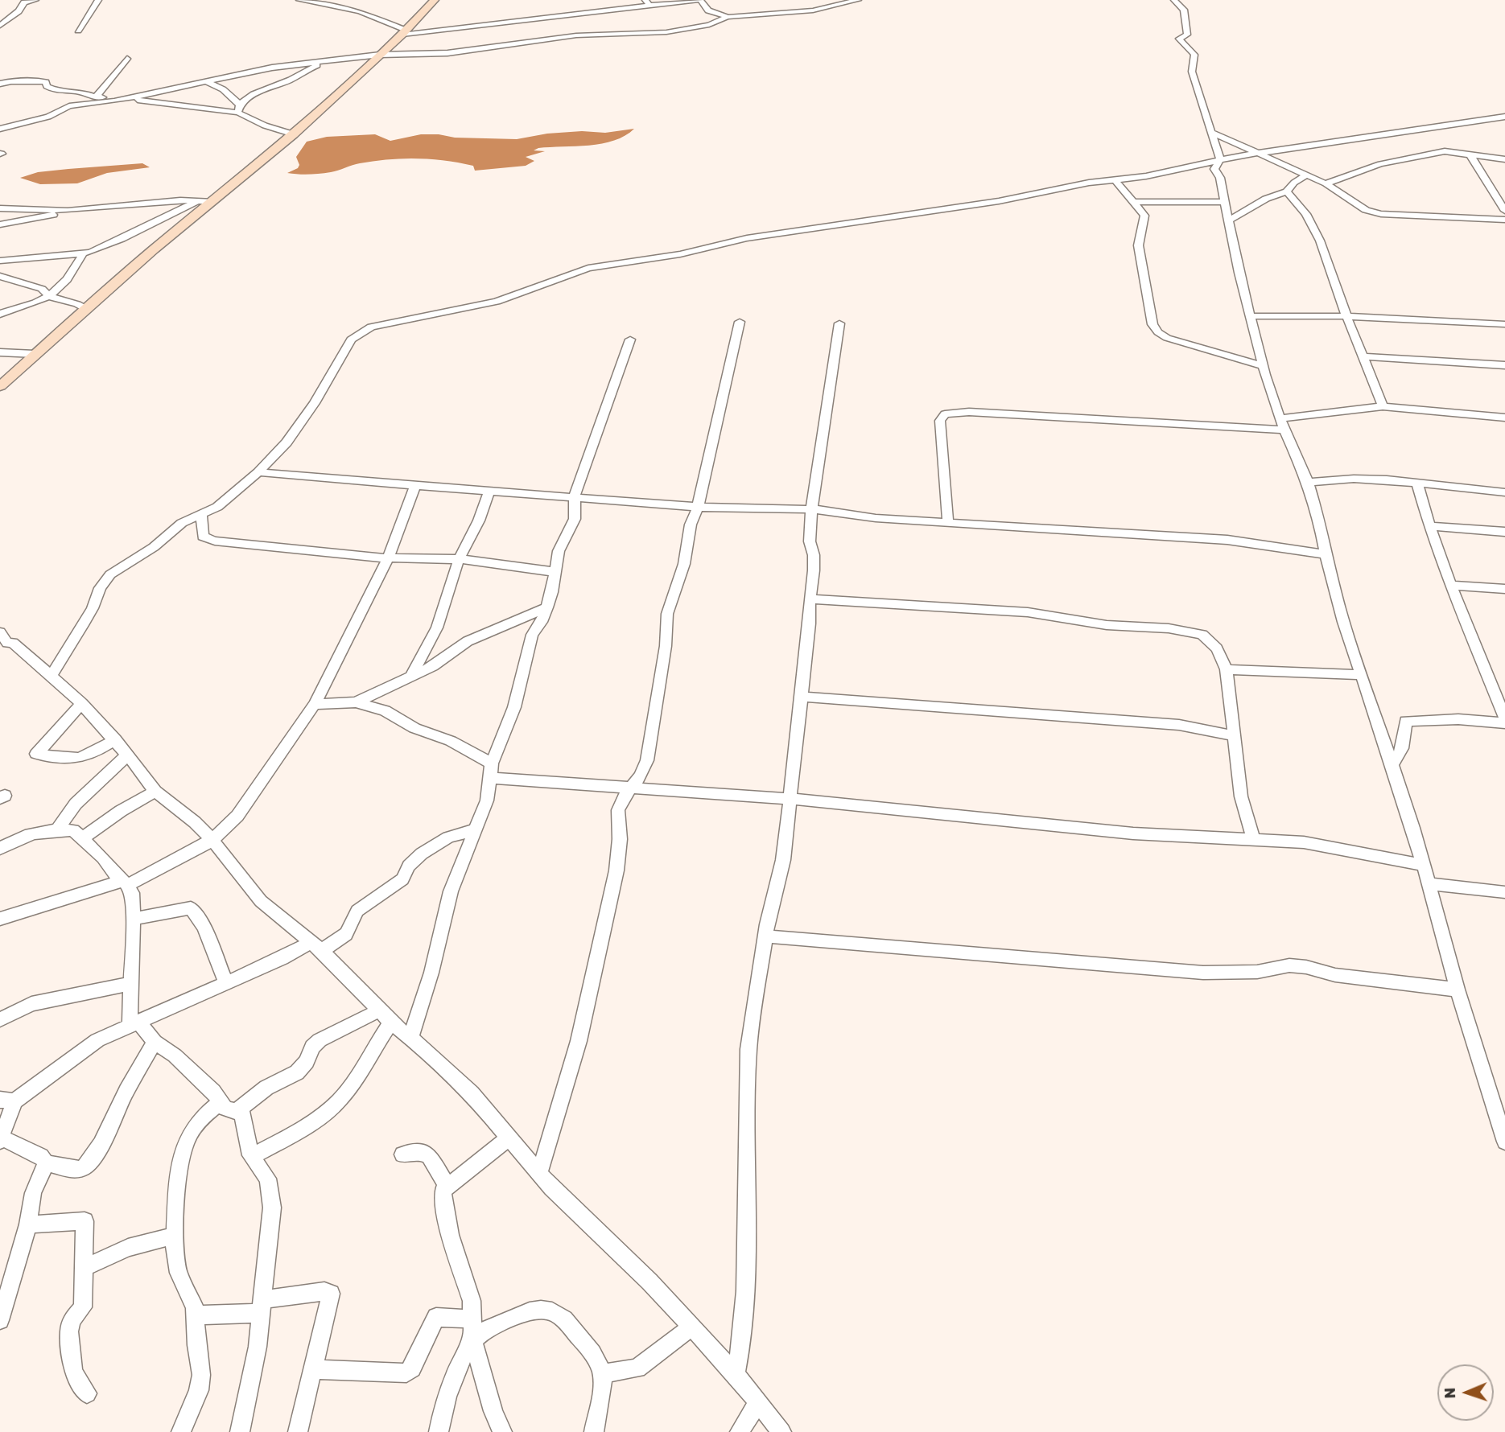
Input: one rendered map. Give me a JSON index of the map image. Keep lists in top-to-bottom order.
{
  "north": "left"
}
